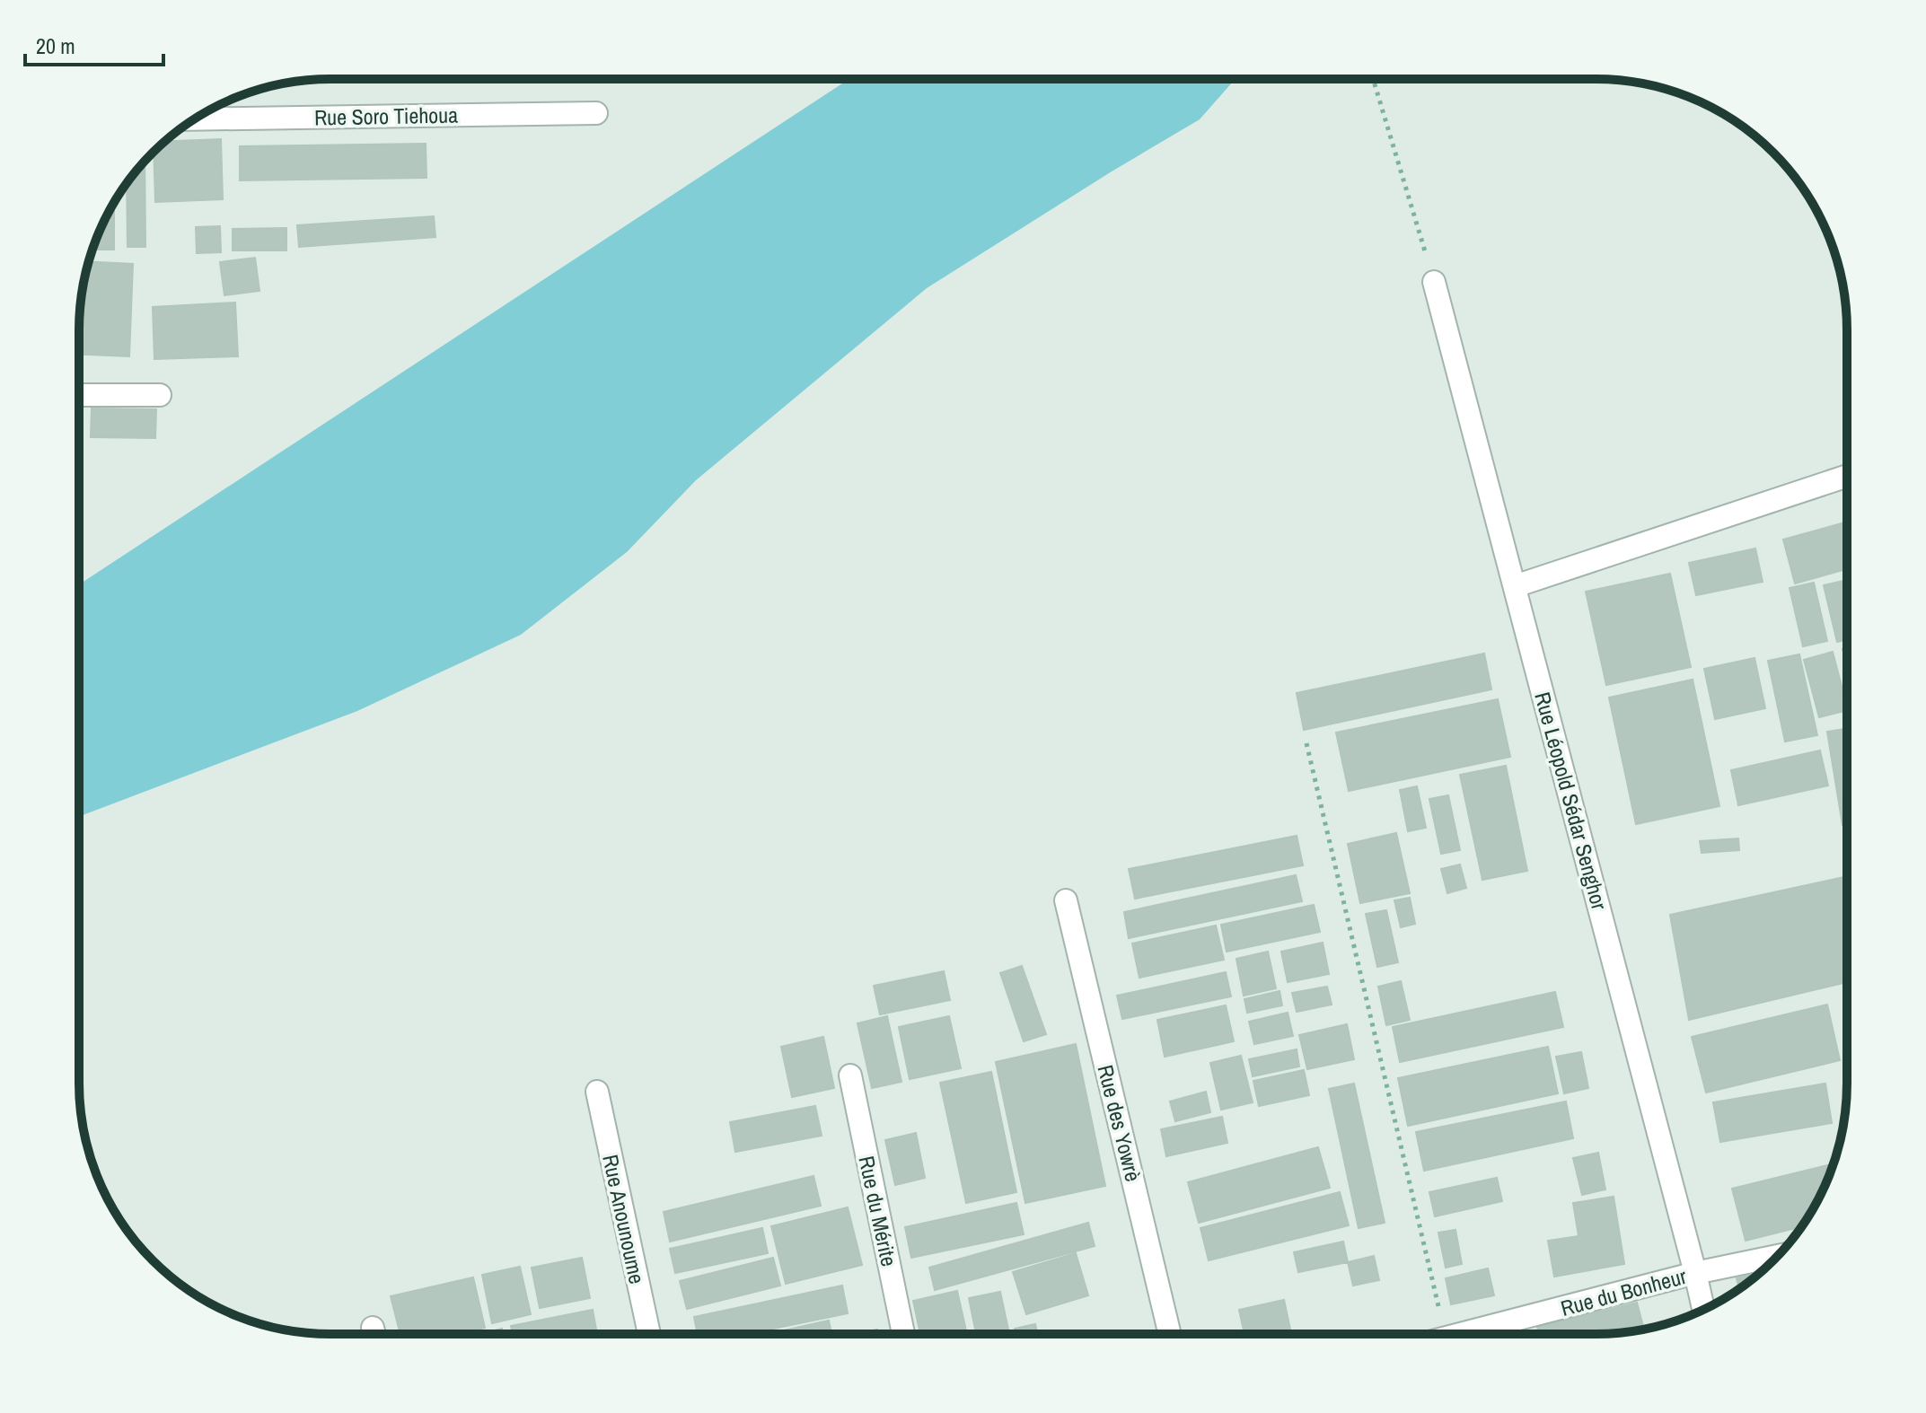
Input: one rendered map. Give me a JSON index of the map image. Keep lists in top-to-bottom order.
{
  "streets": {
    "street": [
      "Rue Soro Tiehoua",
      "Rue Léopold Sédar Senghor",
      "Rue des Yowrè",
      "Rue du Mérite",
      "Rue Anounoume",
      "Rue du Bonheur"
    ]
  },
  "crossings": [
    ["Rue Léopold Sédar Senghor", "Rue du Bonheur"]
  ],
  "scale_bar": "20 m"
}
